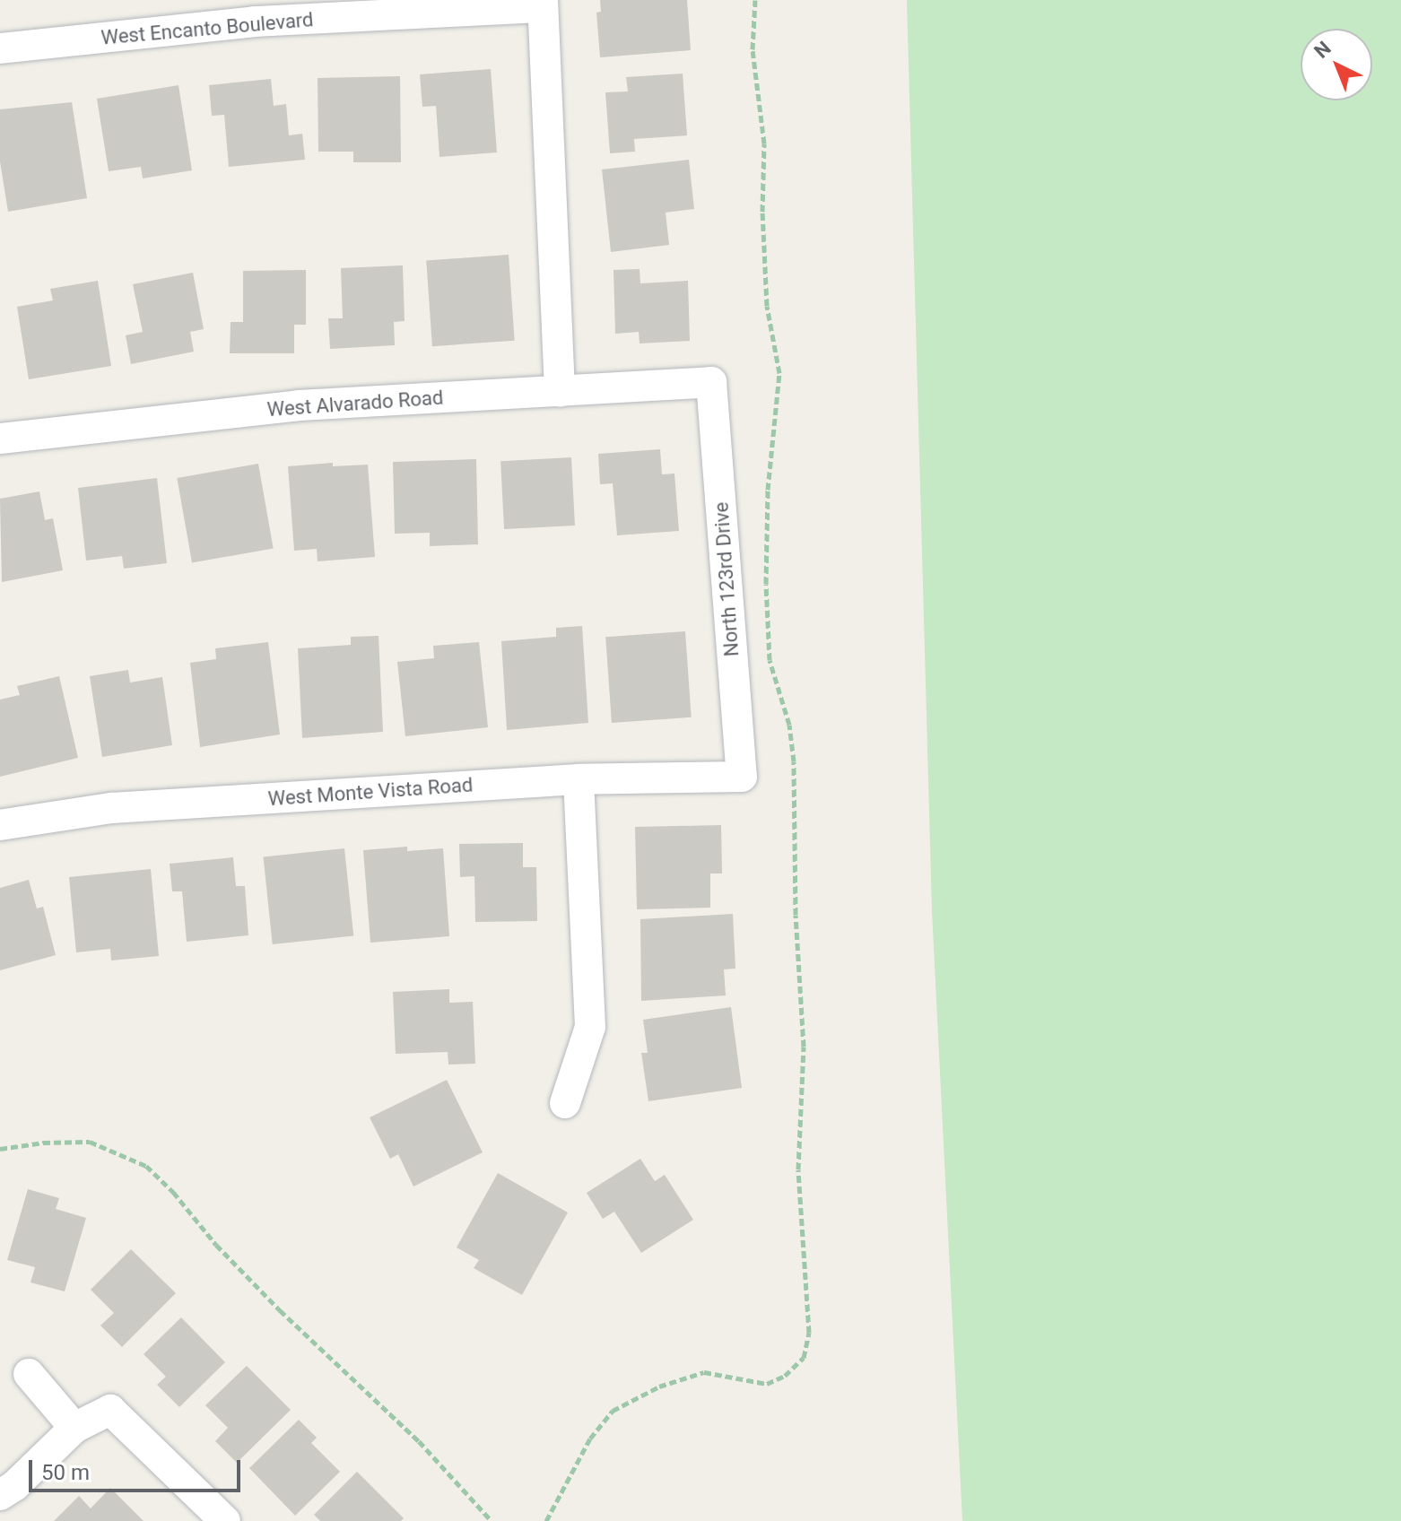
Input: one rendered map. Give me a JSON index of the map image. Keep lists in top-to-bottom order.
{
  "streets": {
    "street": [
      "West Encanto Boulevard",
      "West Alvarado Road",
      "North 123rd Drive",
      "West Monte Vista Road"
    ]
  },
  "crossings": [
    ["West Alvarado Road", "North 123rd Drive"],
    ["North 123rd Drive", "West Monte Vista Road"]
  ],
  "scale_bar": "50 m",
  "north": "top left"
}
